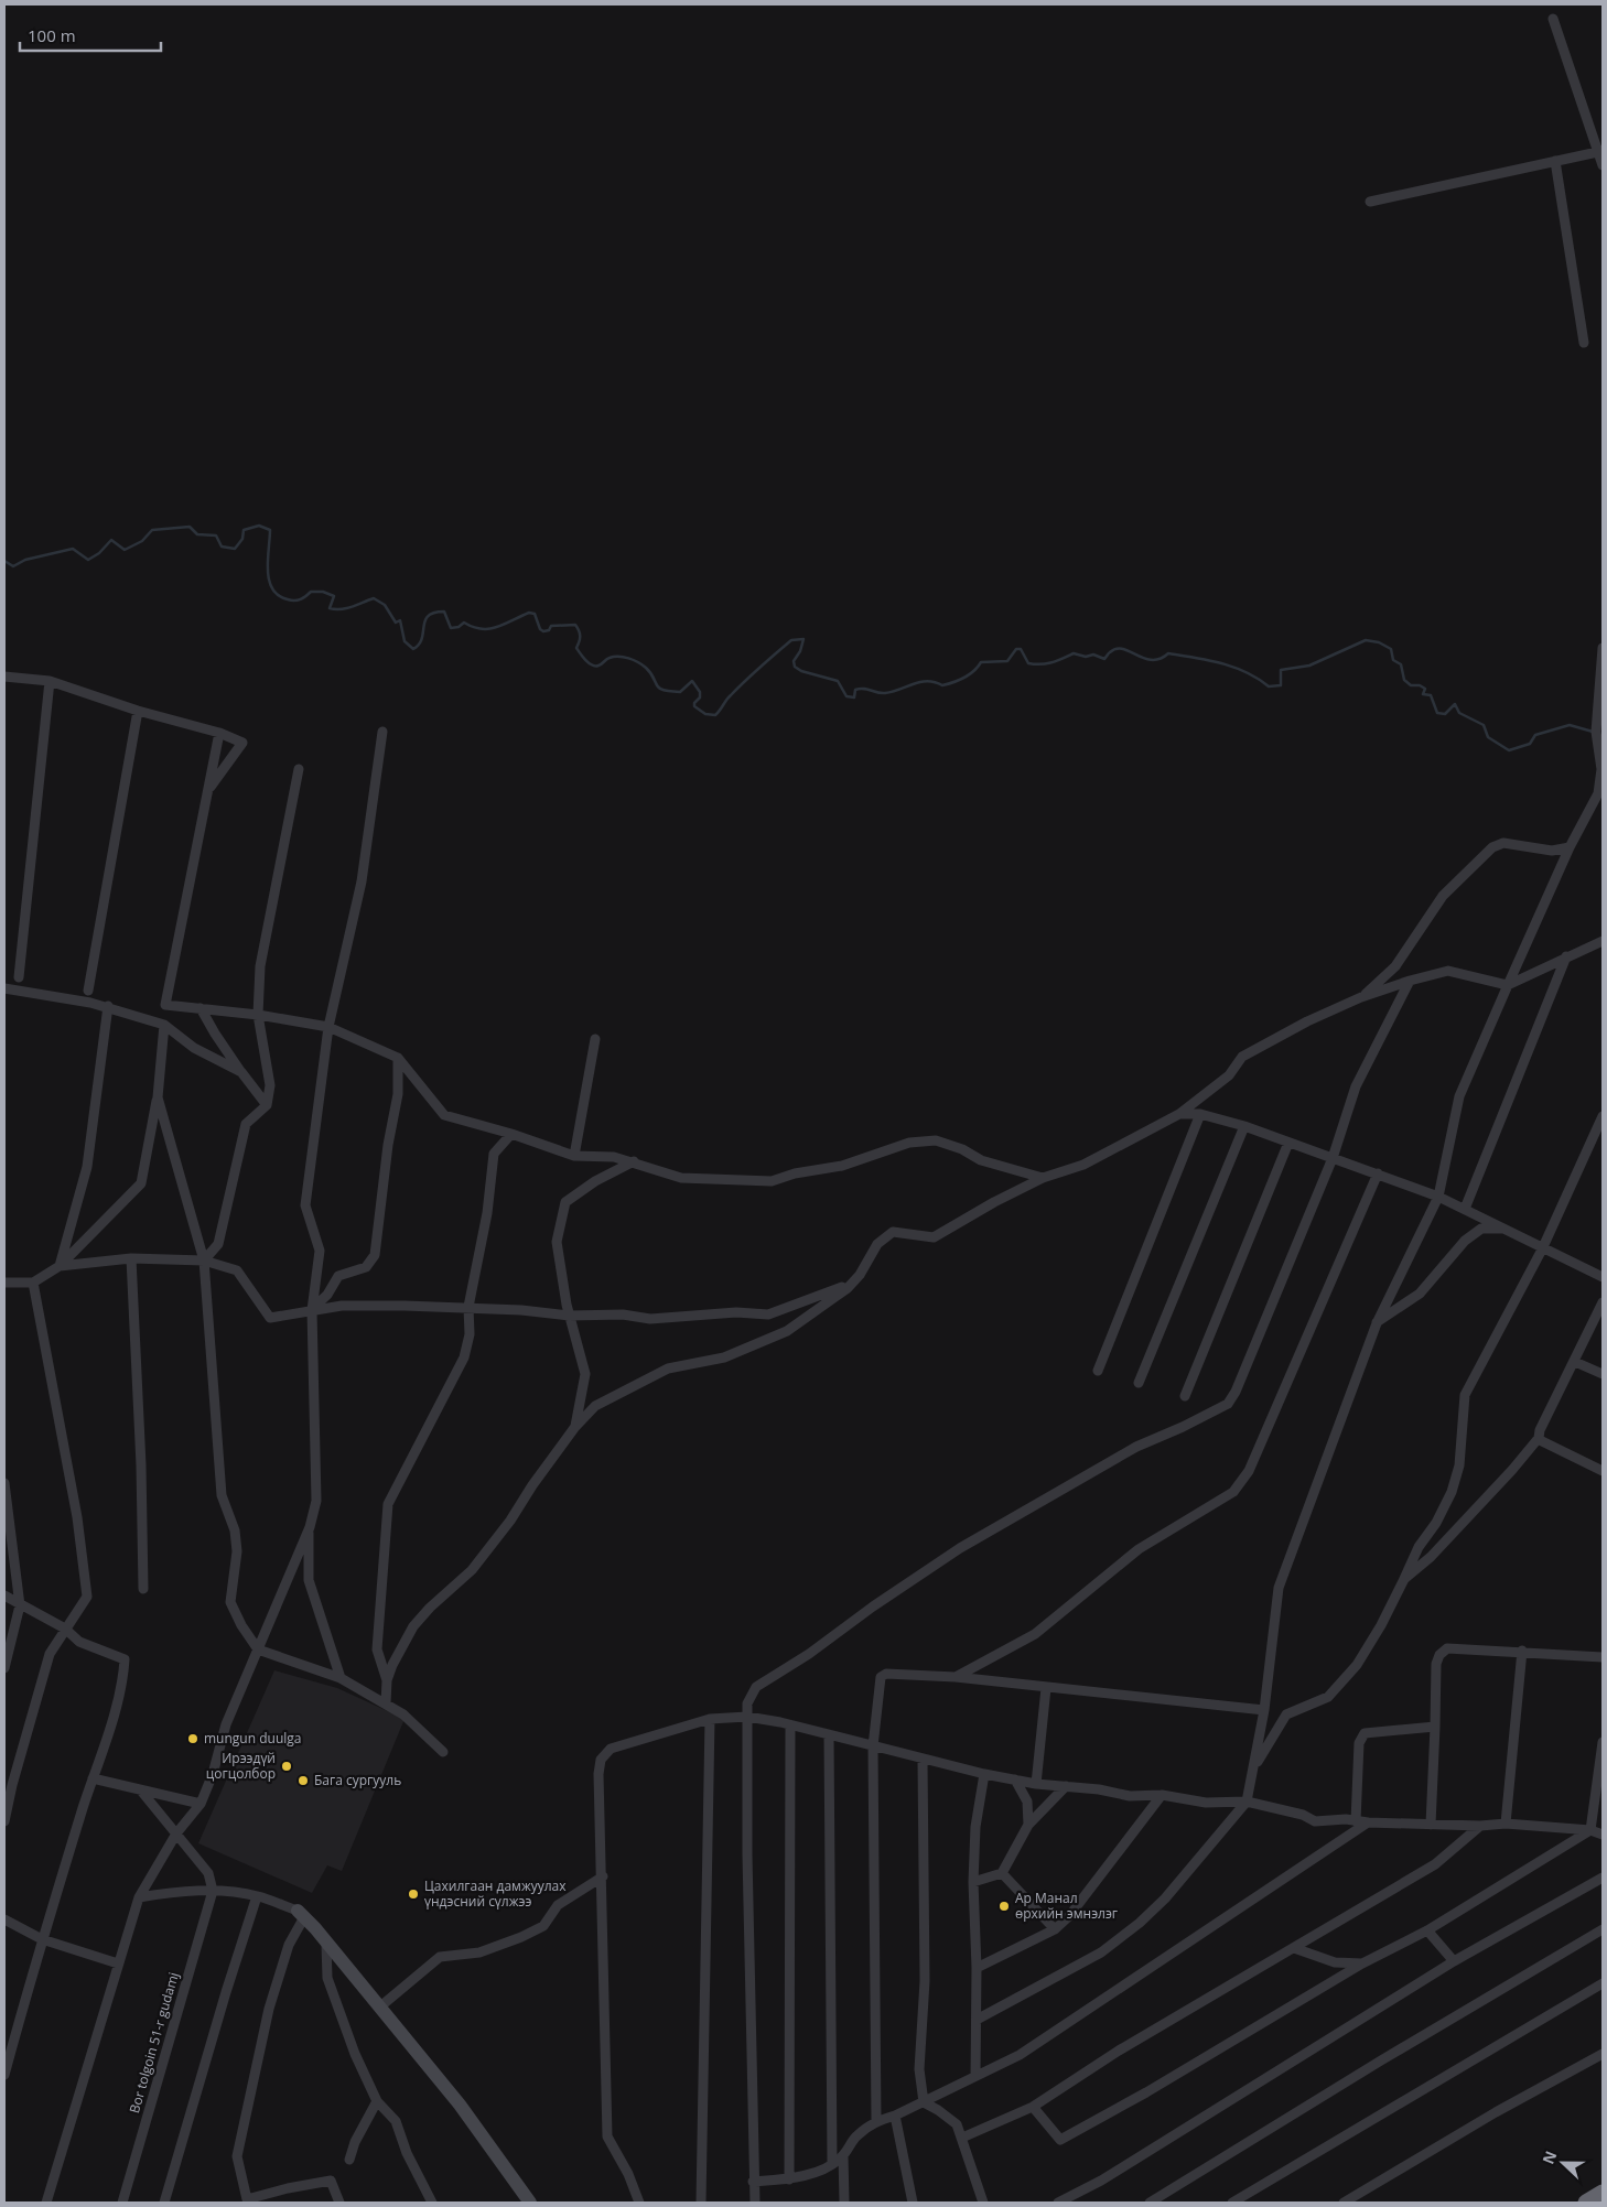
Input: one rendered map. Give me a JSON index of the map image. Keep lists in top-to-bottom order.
{
  "streets": {
    "street": ["Bor tolgoin 51-r gudamj"]
  },
  "places": [
    "mungun duulga",
    "Ирээдүй цогцолбор",
    "Бага сургууль",
    "Цахилгаан дамжуулах үндэсний сүлжээ",
    "Ар Манал өрхийн эмнэлэг"
  ],
  "scale_bar": "100 m",
  "north": "left"
}
